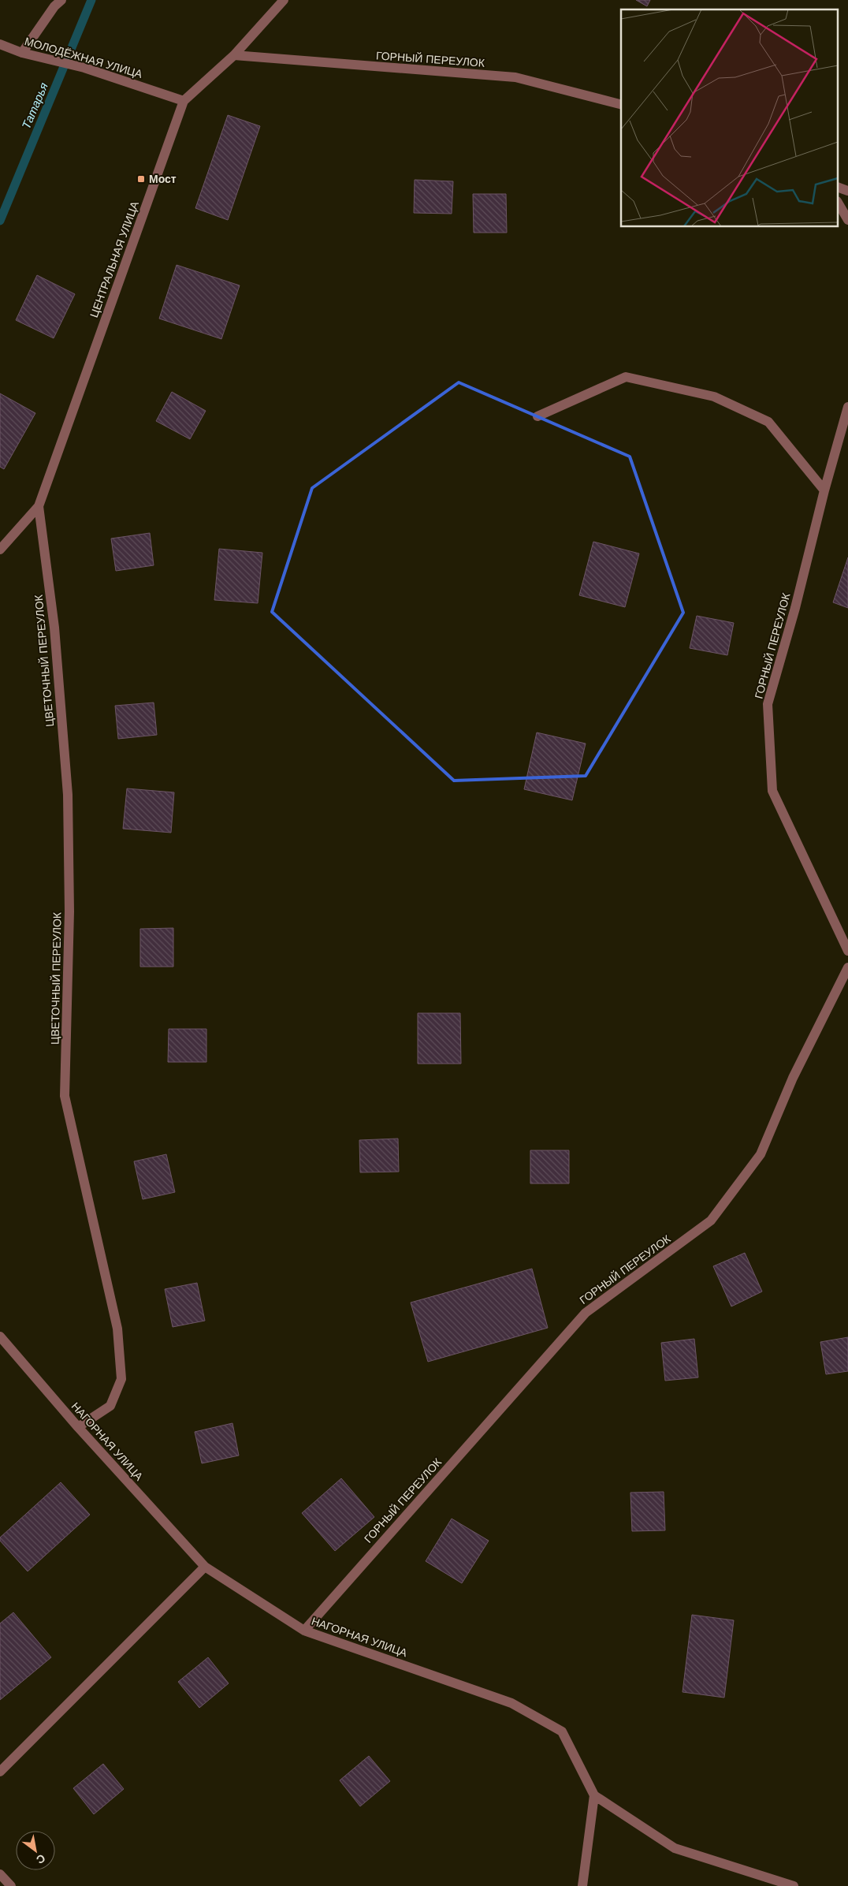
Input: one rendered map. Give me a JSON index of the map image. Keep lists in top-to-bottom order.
{
  "streets": {
    "street": [
      "МОЛОДЁЖНАЯ УЛИЦА",
      "ГОРНЫЙ ПЕРЕУЛОК",
      "ЦЕНТРАЛЬНАЯ УЛИЦА",
      "ЦВЕТОЧНЫЙ ПЕРЕУЛОК",
      "НАГОРНАЯ УЛИЦА"
    ]
  },
  "crossings": [
    ["МОЛОДЁЖНАЯ УЛИЦА", "ЦЕНТРАЛЬНАЯ УЛИЦА"],
    ["ГОРНЫЙ ПЕРЕУЛОК", "ЦЕНТРАЛЬНАЯ УЛИЦА"],
    ["ГОРНЫЙ ПЕРЕУЛОК", "НАГОРНАЯ УЛИЦА"],
    ["ЦЕНТРАЛЬНАЯ УЛИЦА", "ЦВЕТОЧНЫЙ ПЕРЕУЛОК"],
    ["ЦВЕТОЧНЫЙ ПЕРЕУЛОК", "НАГОРНАЯ УЛИЦА"]
  ],
  "water": ["Татарья"],
  "places": {
    "transit": ["Мост"]
  },
  "north": "bottom right"
}
